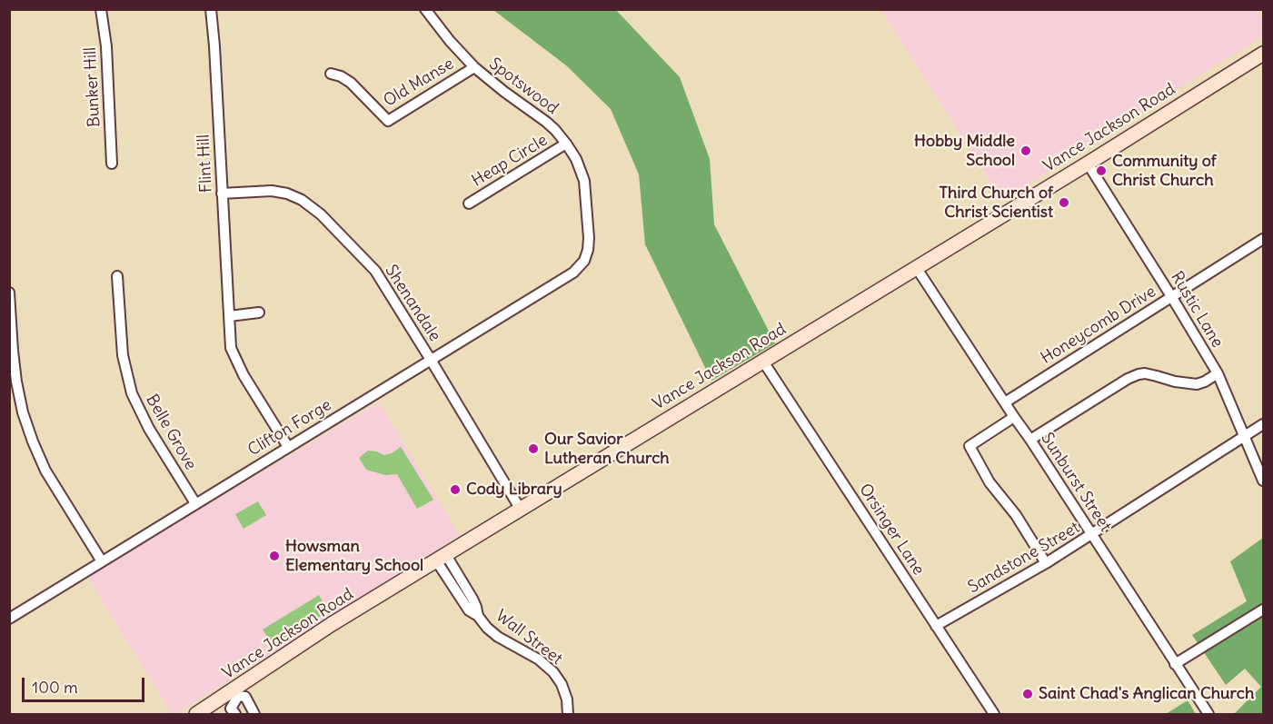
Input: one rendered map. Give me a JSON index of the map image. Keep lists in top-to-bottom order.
{
  "streets": {
    "main road": ["Vance Jackson Road"],
    "street": [
      "Old Manse",
      "Spotswood",
      "Bunker Hill",
      "Heap Circle",
      "Flint Hill",
      "Shenandale",
      "Rustic Lane",
      "Honeycomb Drive",
      "Clifton Forge",
      "Belle Grove",
      "Sunburst Street",
      "Orsinger Lane",
      "Sandstone Street",
      "Wall Street"
    ]
  },
  "crossings": [
    ["Old Manse", "Spotswood"],
    ["Spotswood", "Heap Circle"],
    ["Spotswood", "Clifton Forge"],
    ["Vance Jackson Road", "Shenandale"],
    ["Vance Jackson Road", "Rustic Lane"],
    ["Vance Jackson Road", "Sunburst Street"],
    ["Vance Jackson Road", "Orsinger Lane"],
    ["Vance Jackson Road", "Wall Street"],
    ["Flint Hill", "Shenandale"],
    ["Flint Hill", "Clifton Forge"],
    ["Shenandale", "Clifton Forge"],
    ["Rustic Lane", "Honeycomb Drive"],
    ["Rustic Lane", "Sandstone Street"],
    ["Honeycomb Drive", "Sunburst Street"],
    ["Clifton Forge", "Belle Grove"],
    ["Sunburst Street", "Sandstone Street"],
    ["Orsinger Lane", "Sandstone Street"]
  ],
  "places": [
    "Hobby Middle School",
    "Community of Christ Church",
    "Third Church of Christ Scientist",
    "Our Savior Lutheran Church",
    "Cody Library",
    "Howsman Elementary School",
    "Saint Chad's Anglican Church"
  ],
  "scale_bar": "100 m"
}
